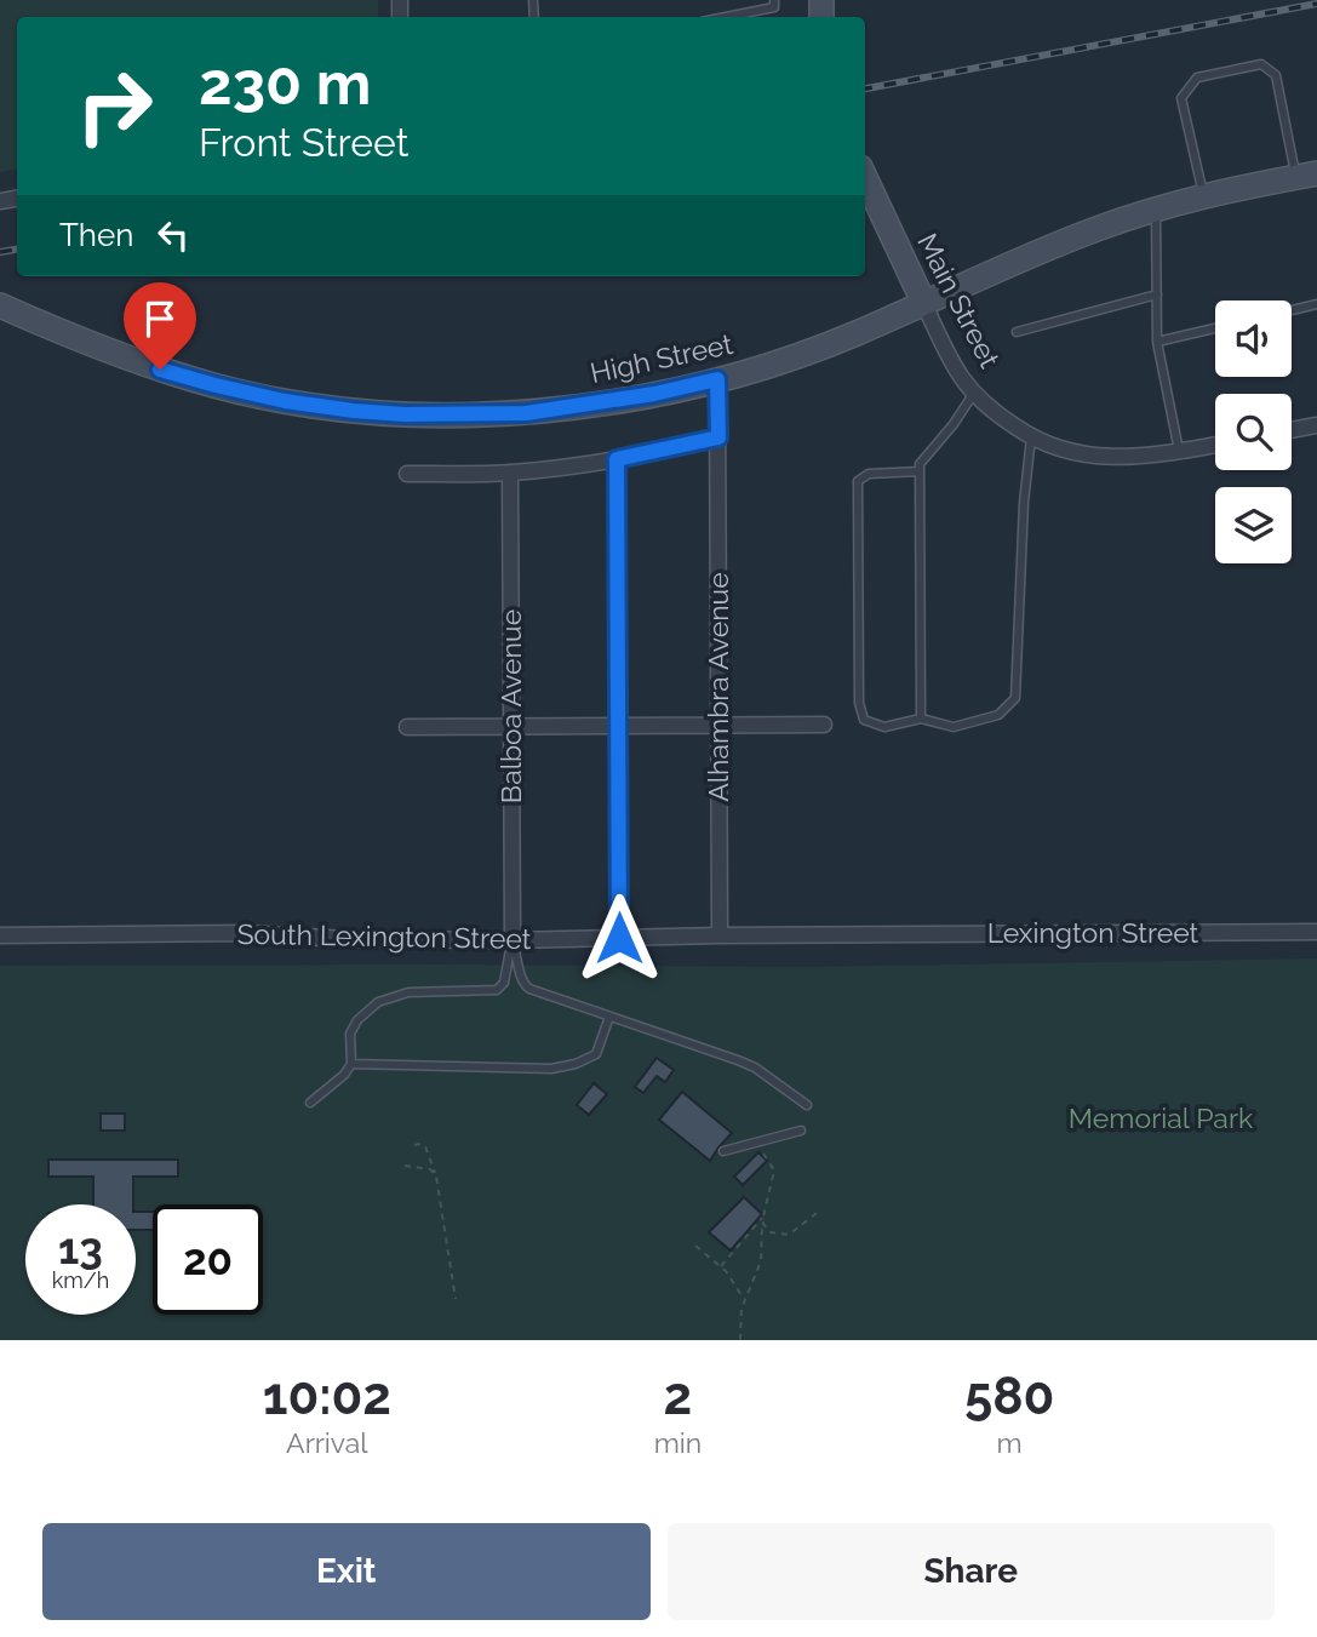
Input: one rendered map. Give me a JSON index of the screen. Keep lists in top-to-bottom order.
{
  "streets": {
    "main road": ["Main Street", "High Street"],
    "street": [
      "Alhambra Avenue",
      "Balboa Avenue",
      "Lexington Street",
      "South Lexington Street"
    ]
  },
  "crossings": [
    ["Main Street", "High Street"],
    ["High Street", "Alhambra Avenue"],
    ["Alhambra Avenue", "South Lexington Street"],
    ["Balboa Avenue", "South Lexington Street"],
    ["Lexington Street", "South Lexington Street"]
  ],
  "parks": ["Memorial Park"],
  "page": {
    "turn": ["230 m", "Front Street"],
    "then": "Then",
    "speed": "13 km/h",
    "limit": "20",
    "eta": [
      "10:02",
      "Arrival",
      "2",
      "min",
      "580",
      "m"
    ],
    "buttons": ["Exit", "Share"]
  }
}
